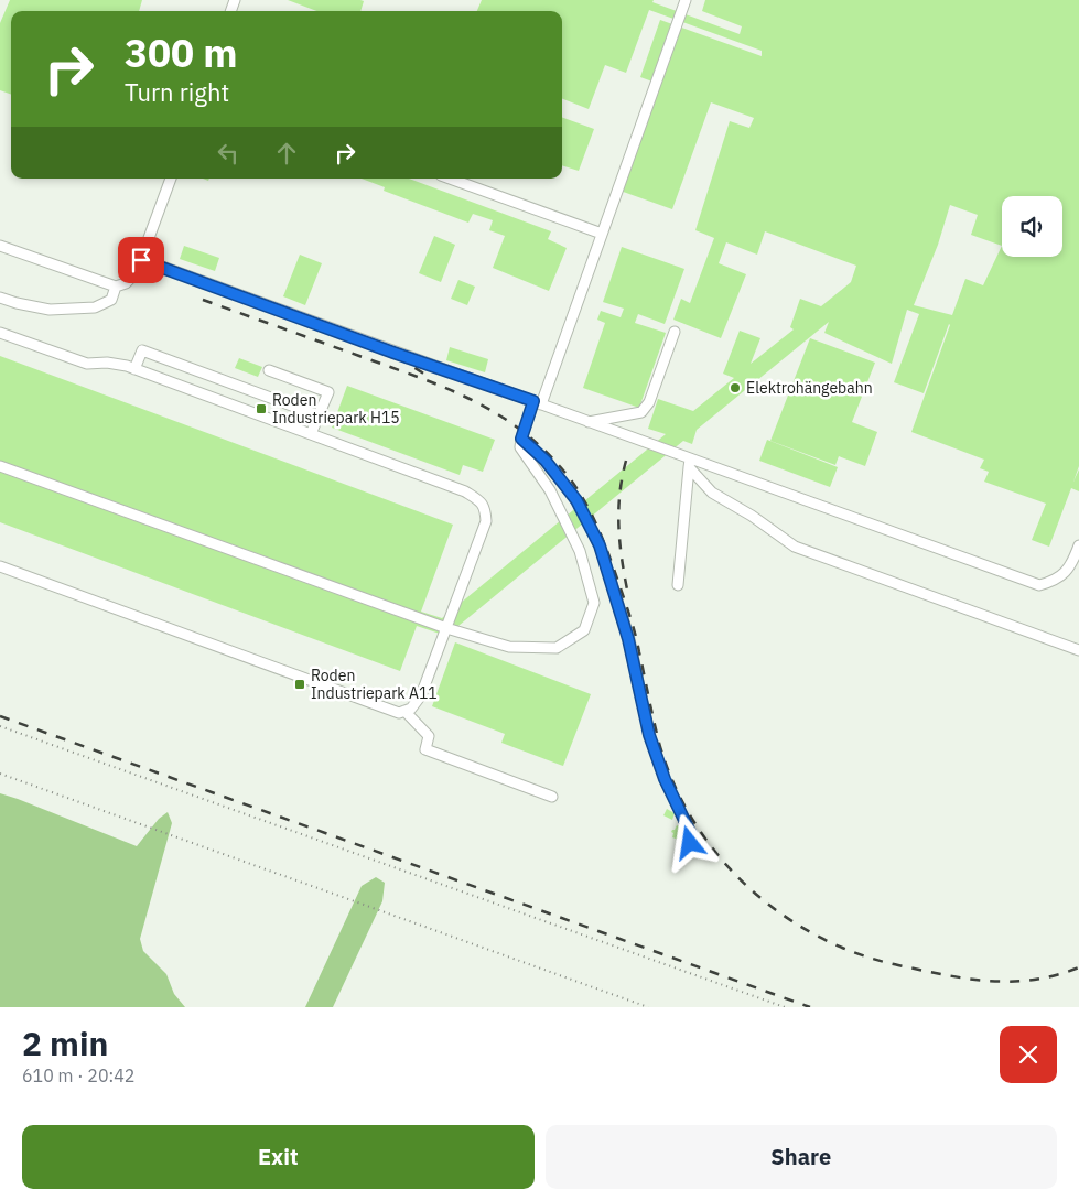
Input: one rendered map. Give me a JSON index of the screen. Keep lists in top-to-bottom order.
{
  "places": {
    "other": ["Elektrohängebahn"],
    "transit": ["Roden Industriepark H15", "Roden Industriepark A11"]
  },
  "page": {
    "turn": ["300 m", "Turn right"],
    "heading": ["2 min", "610 m · 20:42"],
    "buttons": ["Exit", "Share"]
  }
}
